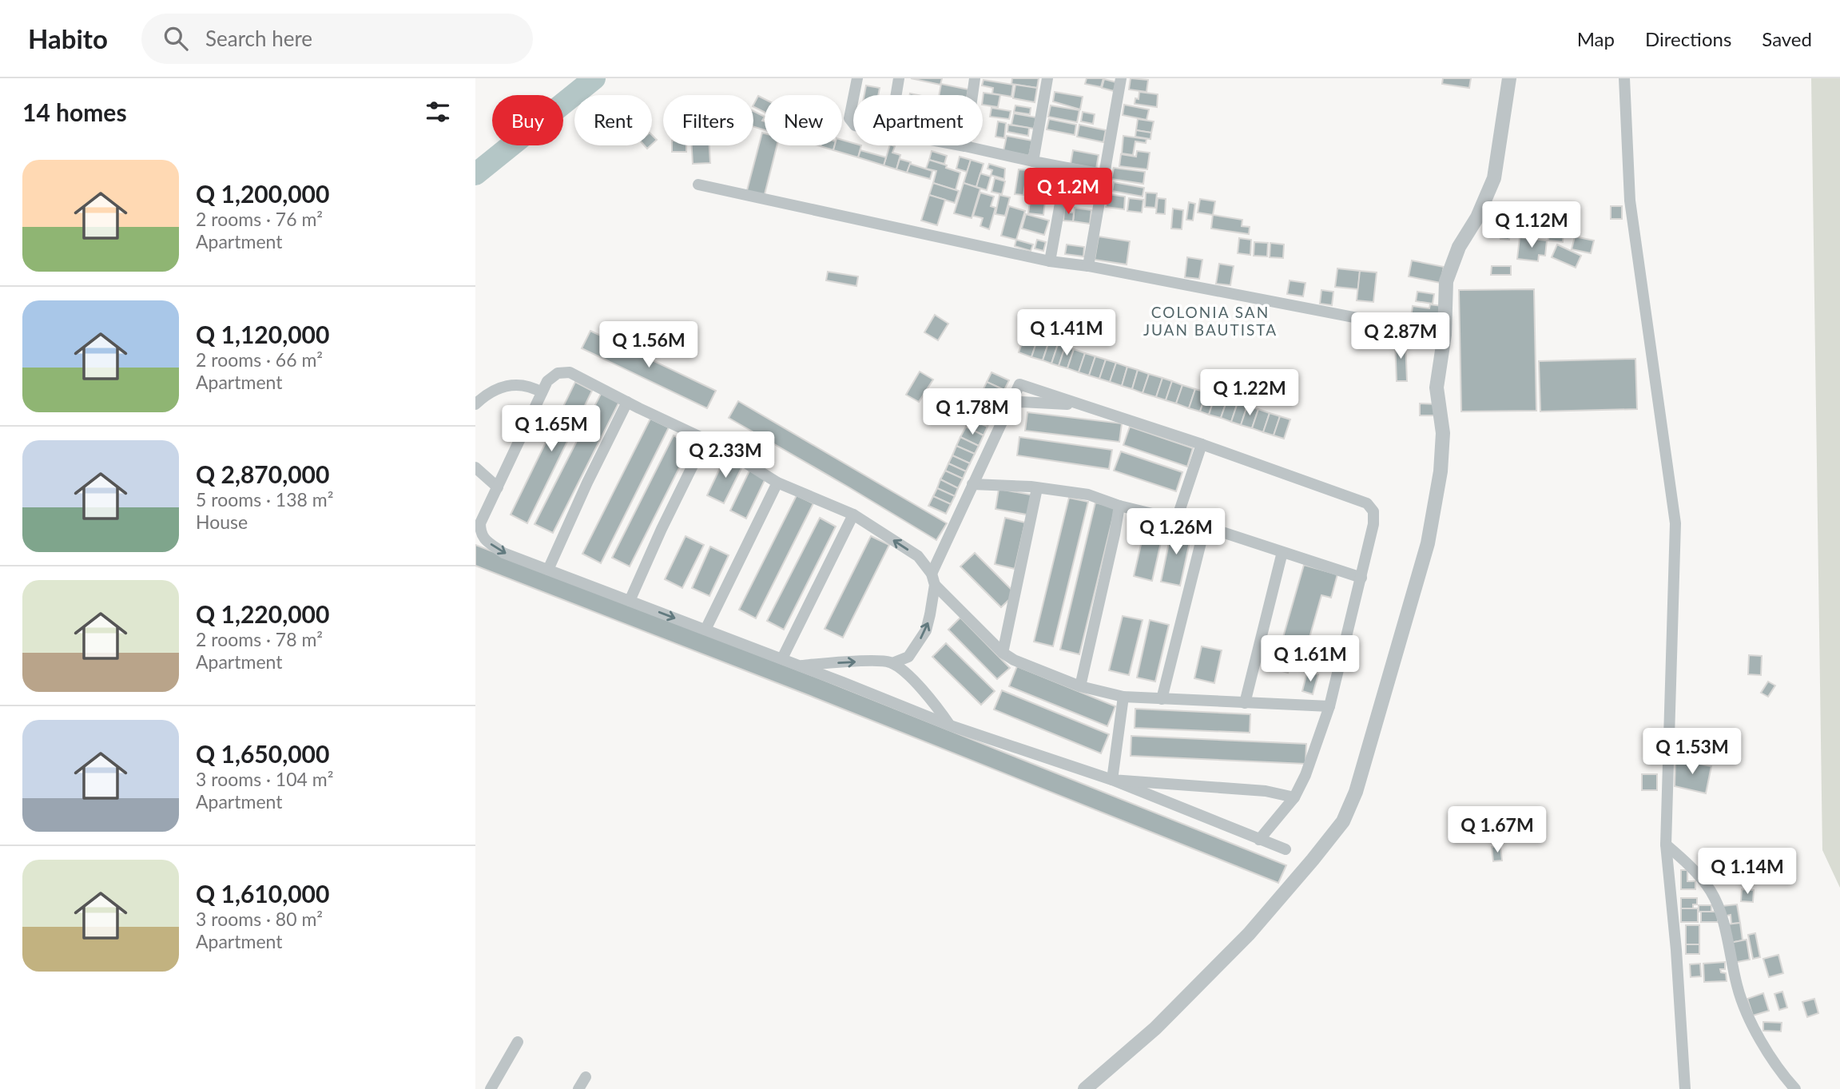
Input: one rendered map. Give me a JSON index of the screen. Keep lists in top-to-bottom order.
{
  "districts": ["COLONIA SAN JUAN BAUTISTA"],
  "page": {
    "header": "Habito",
    "search": "Search here",
    "nav": ["Map", "Directions", "Saved"],
    "heading": "14 homes",
    "chip": [
      "Buy",
      "Rent",
      "Filters",
      "New",
      "Apartment"
    ],
    "list": [
      {
        "name": "Q 1,200,000",
        "note": "2 rooms · 76 m² · Apartment"
      },
      {
        "name": "Q 1,120,000",
        "note": "2 rooms · 66 m² · Apartment"
      },
      {
        "name": "Q 2,870,000",
        "note": "5 rooms · 138 m² · House"
      },
      {
        "name": "Q 1,220,000",
        "note": "2 rooms · 78 m² · Apartment"
      },
      {
        "name": "Q 1,650,000",
        "note": "3 rooms · 104 m² · Apartment"
      },
      {
        "name": "Q 1,610,000",
        "note": "3 rooms · 80 m² · Apartment"
      }
    ],
    "price": [
      "Q 1.2M",
      "Q 1.12M",
      "Q 1.41M",
      "Q 2.87M",
      "Q 1.56M",
      "Q 1.22M",
      "Q 1.78M",
      "Q 1.65M",
      "Q 2.33M",
      "Q 1.26M",
      "Q 1.61M",
      "Q 1.53M",
      "Q 1.67M",
      "Q 1.14M"
    ]
  }
}
